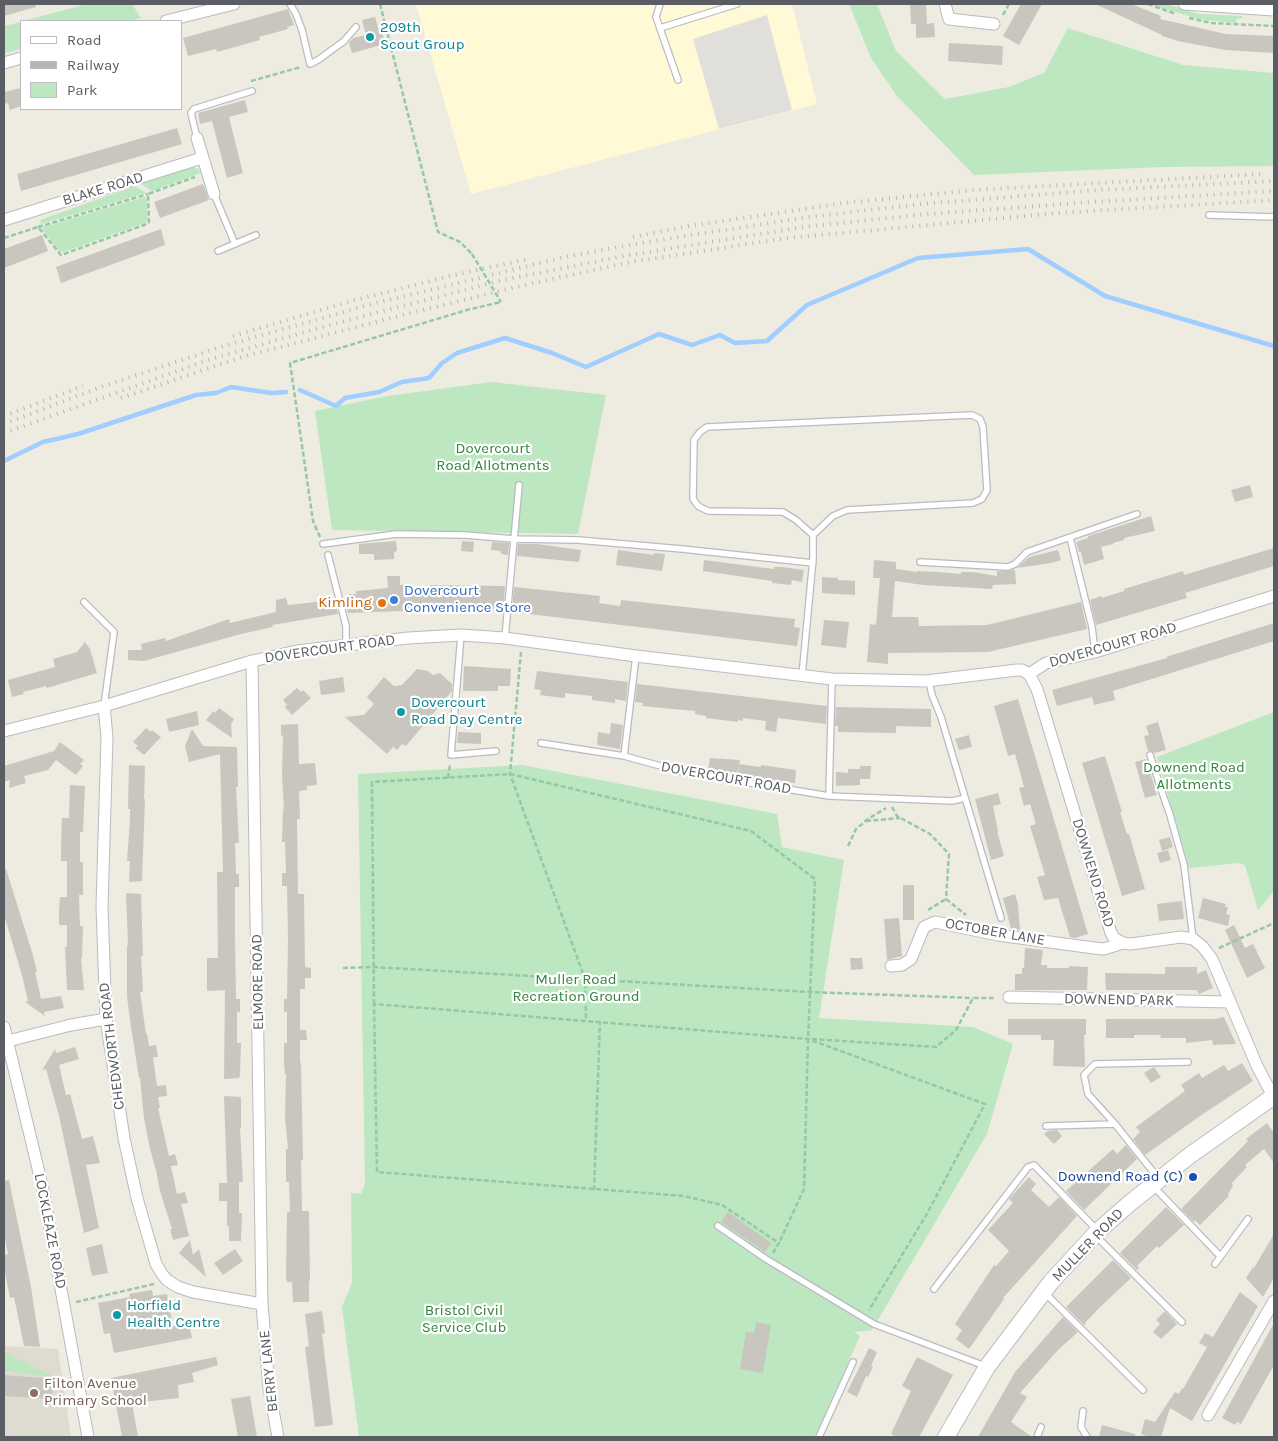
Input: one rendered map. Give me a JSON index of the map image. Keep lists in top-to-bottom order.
{
  "streets": {
    "main road": ["MULLER ROAD"],
    "street": [
      "BLAKE ROAD",
      "DOVERCOURT ROAD",
      "DOWNEND ROAD",
      "OCTOBER LANE",
      "ELMORE ROAD",
      "DOWNEND PARK",
      "CHEDWORTH ROAD",
      "LOCKLEAZE ROAD",
      "BERRY LANE"
    ]
  },
  "crossings": [
    ["DOVERCOURT ROAD", "DOWNEND ROAD"],
    ["DOVERCOURT ROAD", "ELMORE ROAD"],
    ["DOVERCOURT ROAD", "CHEDWORTH ROAD"],
    ["DOWNEND ROAD", "OCTOBER LANE"],
    ["ELMORE ROAD", "BERRY LANE"]
  ],
  "parks": [
    "Dovercourt Road Allotments",
    "Downend Road Allotments",
    "Muller Road Recreation Ground",
    "Bristol Civil Service Club"
  ],
  "places": [
    "209th Scout Group",
    "Dovercourt Convenience Store",
    "Kimling",
    "Dovercourt Road Day Centre",
    "Downend Road (C)",
    "Horfield Health Centre",
    "Filton Avenue Primary School"
  ],
  "legend": ["Road", "Railway", "Park"]
}
